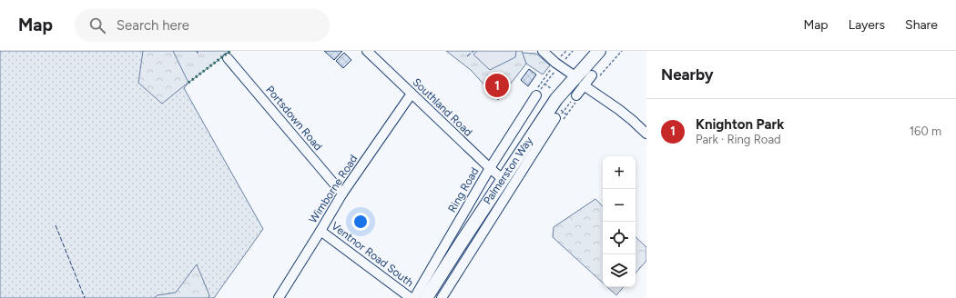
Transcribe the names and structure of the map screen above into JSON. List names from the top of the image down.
{
  "streets": {
    "highway": ["Palmerston Way"],
    "street": [
      "Southland Road",
      "Portsdown Road",
      "Wimborne Road",
      "Ring Road",
      "Ventnor Road South"
    ]
  },
  "crossings": [
    ["Southland Road", "Palmerston Way"],
    ["Southland Road", "Wimborne Road"],
    ["Southland Road", "Ring Road"],
    ["Portsdown Road", "Wimborne Road"],
    ["Wimborne Road", "Ventnor Road South"]
  ],
  "page": {
    "header": "Map",
    "search": "Search here",
    "nav": ["Map", "Layers", "Share"],
    "heading": "Nearby",
    "pins": "1",
    "list": [
      {
        "mark": "1",
        "name": "Knighton Park",
        "note": "Park · Ring Road",
        "value": "160 m"
      }
    ],
    "map_buttons": ["+", "−"]
  }
}
